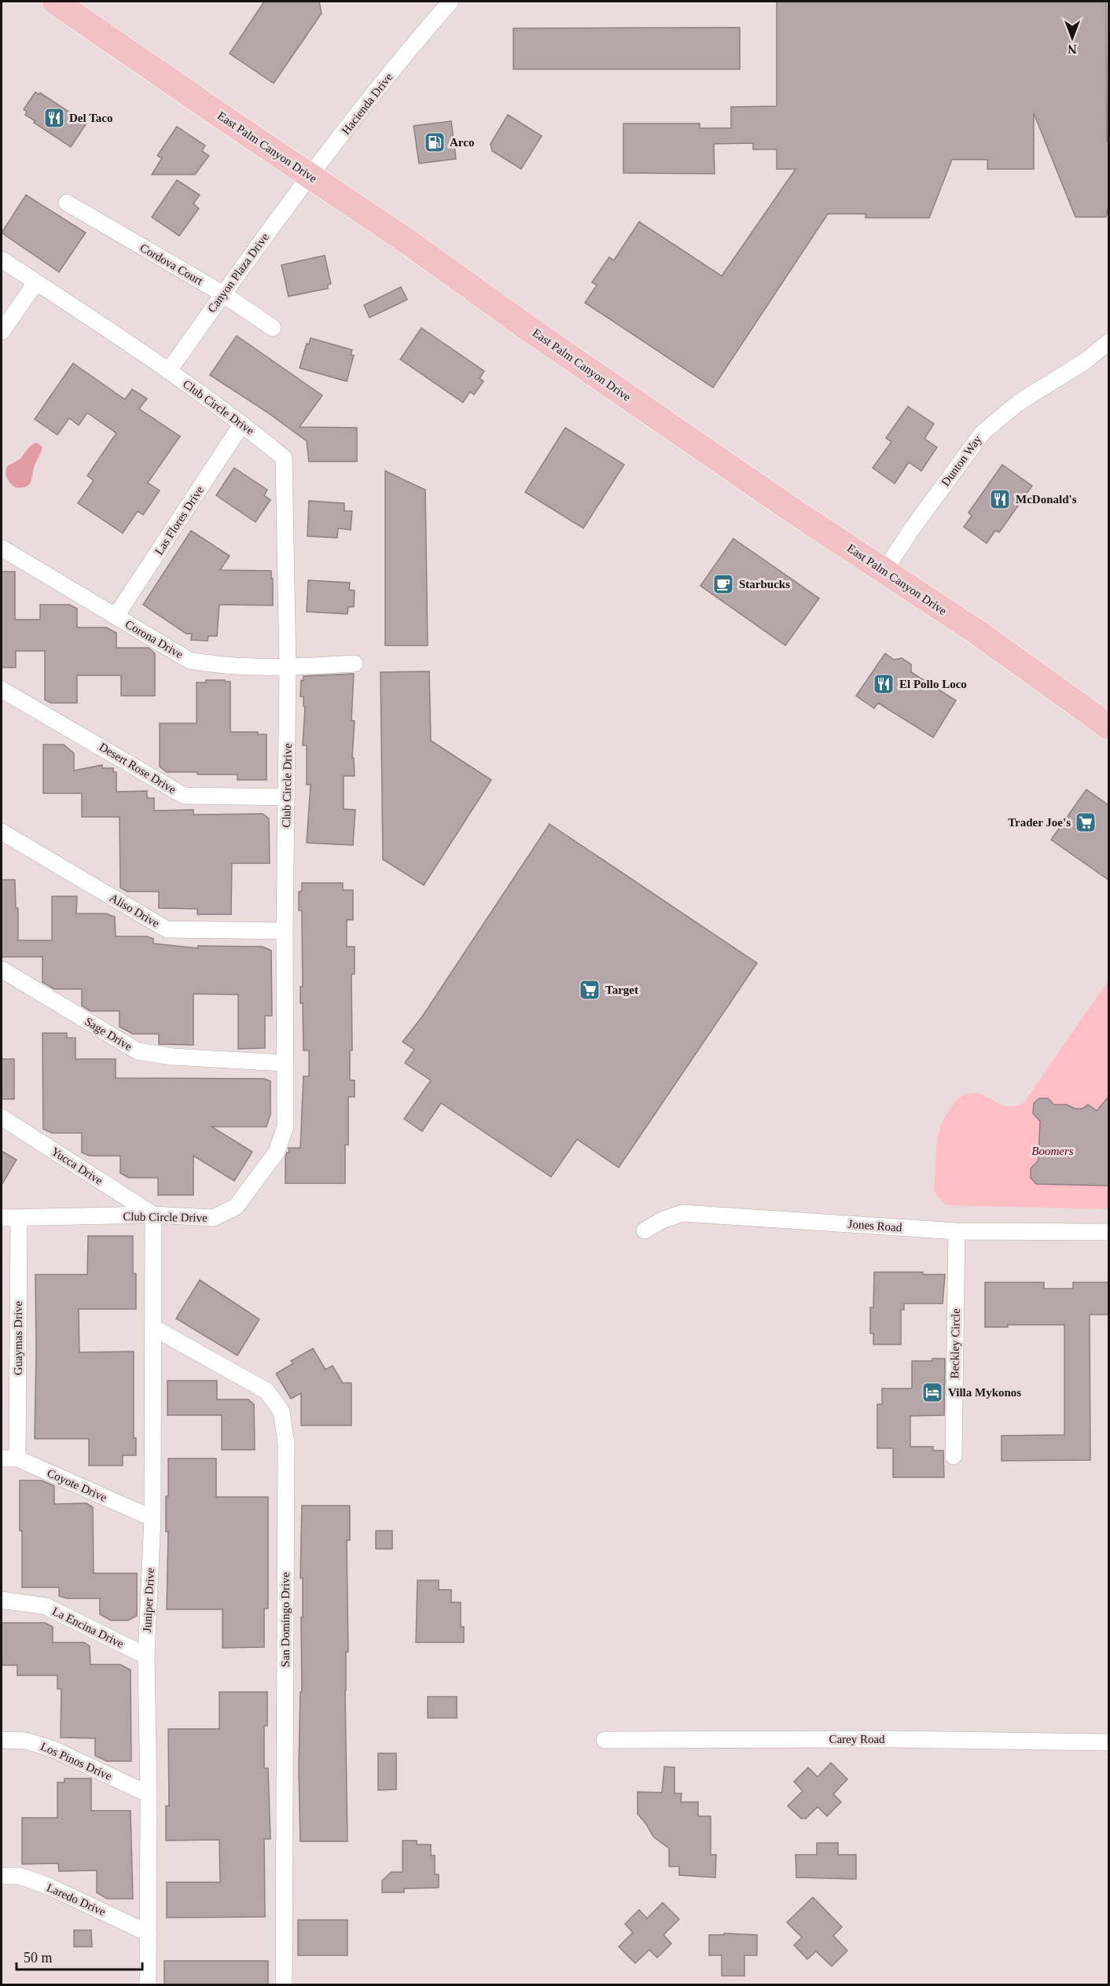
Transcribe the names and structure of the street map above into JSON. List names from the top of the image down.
{
  "streets": {
    "main road": ["East Palm Canyon Drive"],
    "street": [
      "Hacienda Drive",
      "Cordova Court",
      "Canyon Plaza Drive",
      "Club Circle Drive",
      "Dunton Way",
      "Las Flores Drive",
      "Corona Drive",
      "Desert Rose Drive",
      "Aliso Drive",
      "Sage Drive",
      "Yucca Drive",
      "Jones Road",
      "Guaymas Drive",
      "Beckley Circle",
      "Coyote Drive",
      "Juniper Drive",
      "San Domingo Drive",
      "La Encina Drive",
      "Carey Road",
      "Los Pinos Drive",
      "Laredo Drive"
    ]
  },
  "crossings": [
    ["Hacienda Drive", "East Palm Canyon Drive"],
    ["Hacienda Drive", "Canyon Plaza Drive"],
    ["East Palm Canyon Drive", "Canyon Plaza Drive"],
    ["East Palm Canyon Drive", "Dunton Way"],
    ["Cordova Court", "Canyon Plaza Drive"],
    ["Canyon Plaza Drive", "Club Circle Drive"],
    ["Club Circle Drive", "Las Flores Drive"],
    ["Club Circle Drive", "Corona Drive"],
    ["Club Circle Drive", "Desert Rose Drive"],
    ["Club Circle Drive", "Aliso Drive"],
    ["Club Circle Drive", "Sage Drive"],
    ["Club Circle Drive", "Yucca Drive"],
    ["Club Circle Drive", "Guaymas Drive"],
    ["Club Circle Drive", "Juniper Drive"],
    ["Las Flores Drive", "Corona Drive"],
    ["Yucca Drive", "Juniper Drive"],
    ["Jones Road", "Beckley Circle"],
    ["Guaymas Drive", "Coyote Drive"],
    ["Coyote Drive", "Juniper Drive"],
    ["Juniper Drive", "San Domingo Drive"],
    ["Juniper Drive", "La Encina Drive"],
    ["Juniper Drive", "Los Pinos Drive"],
    ["Juniper Drive", "Laredo Drive"]
  ],
  "parks": ["Boomers"],
  "places": {
    "restaurant": ["Del Taco", "McDonald's", "El Pollo Loco"],
    "fuel station": ["Arco"],
    "cafe": ["Starbucks"],
    "supermarket": ["Trader Joe's", "Target"],
    "hotel": ["Villa Mykonos"]
  },
  "scale_bar": "50 m",
  "north": "bottom"
}
